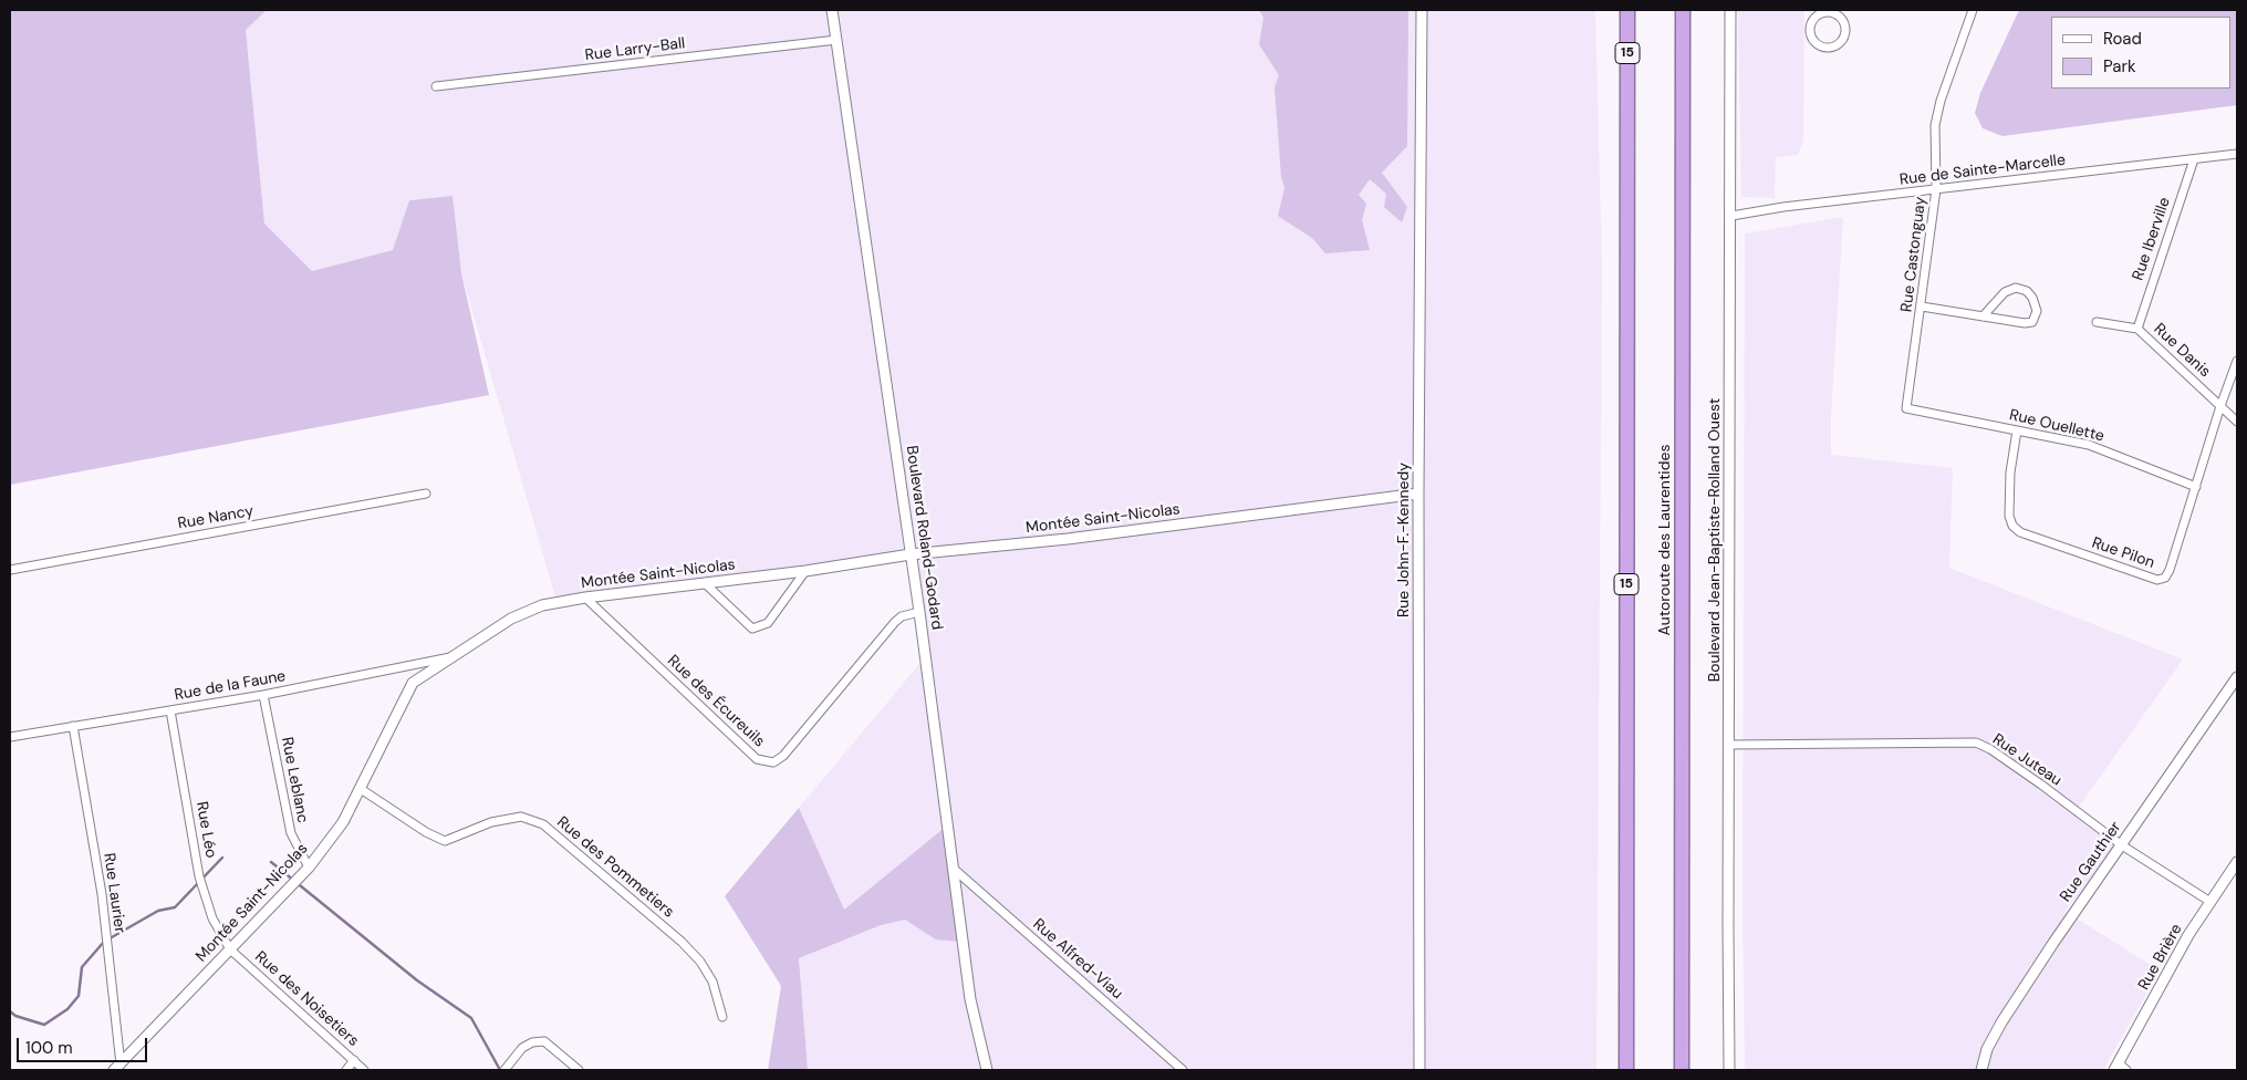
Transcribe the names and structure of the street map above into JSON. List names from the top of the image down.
{
  "streets": {
    "highway": ["15", "Autoroute des Laurentides"],
    "street": [
      "Rue Larry-Ball",
      "Rue de Sainte-Marcelle",
      "Rue Iberville",
      "Rue Castonguay",
      "Rue Danis",
      "Rue Ouellette",
      "Rue Nancy",
      "Montée Saint-Nicolas",
      "Boulevard Roland-Godard",
      "Rue John-F.-Kennedy",
      "Boulevard Jean-Baptiste-Rolland Ouest",
      "Rue Pilon",
      "Rue de la Faune",
      "Rue des Écureuils",
      "Rue Juteau",
      "Rue Leblanc",
      "Rue Léo",
      "Rue Gauthier",
      "Rue des Pommetiers",
      "Rue Laurier",
      "Rue Brière",
      "Rue Alfred-Viau",
      "Rue des Noisetiers"
    ]
  },
  "crossings": [
    ["Rue Larry-Ball", "Boulevard Roland-Godard"],
    ["Rue de Sainte-Marcelle", "Rue Iberville"],
    ["Rue de Sainte-Marcelle", "Rue Castonguay"],
    ["Rue de Sainte-Marcelle", "Boulevard Jean-Baptiste-Rolland Ouest"],
    ["Rue Iberville", "Rue Danis"],
    ["Rue Castonguay", "Rue Ouellette"],
    ["Rue Danis", "Rue Pilon"],
    ["Rue Ouellette", "Rue Pilon"],
    ["Montée Saint-Nicolas", "Boulevard Roland-Godard"],
    ["Montée Saint-Nicolas", "Rue John-F.-Kennedy"],
    ["Montée Saint-Nicolas", "Rue de la Faune"],
    ["Montée Saint-Nicolas", "Rue des Écureuils"],
    ["Montée Saint-Nicolas", "Rue Leblanc"],
    ["Montée Saint-Nicolas", "Rue Léo"],
    ["Montée Saint-Nicolas", "Rue des Pommetiers"],
    ["Montée Saint-Nicolas", "Rue Laurier"],
    ["Montée Saint-Nicolas", "Rue des Noisetiers"],
    ["Boulevard Roland-Godard", "Rue des Écureuils"],
    ["Boulevard Roland-Godard", "Rue Alfred-Viau"],
    ["Boulevard Jean-Baptiste-Rolland Ouest", "Rue Juteau"],
    ["Rue de la Faune", "Rue Leblanc"],
    ["Rue de la Faune", "Rue Léo"],
    ["Rue de la Faune", "Rue Laurier"],
    ["Rue Juteau", "Rue Gauthier"],
    ["Rue Juteau", "Rue Brière"],
    ["Rue Léo", "Rue des Noisetiers"]
  ],
  "legend": ["Road", "Park"],
  "scale_bar": "100 m"
}
